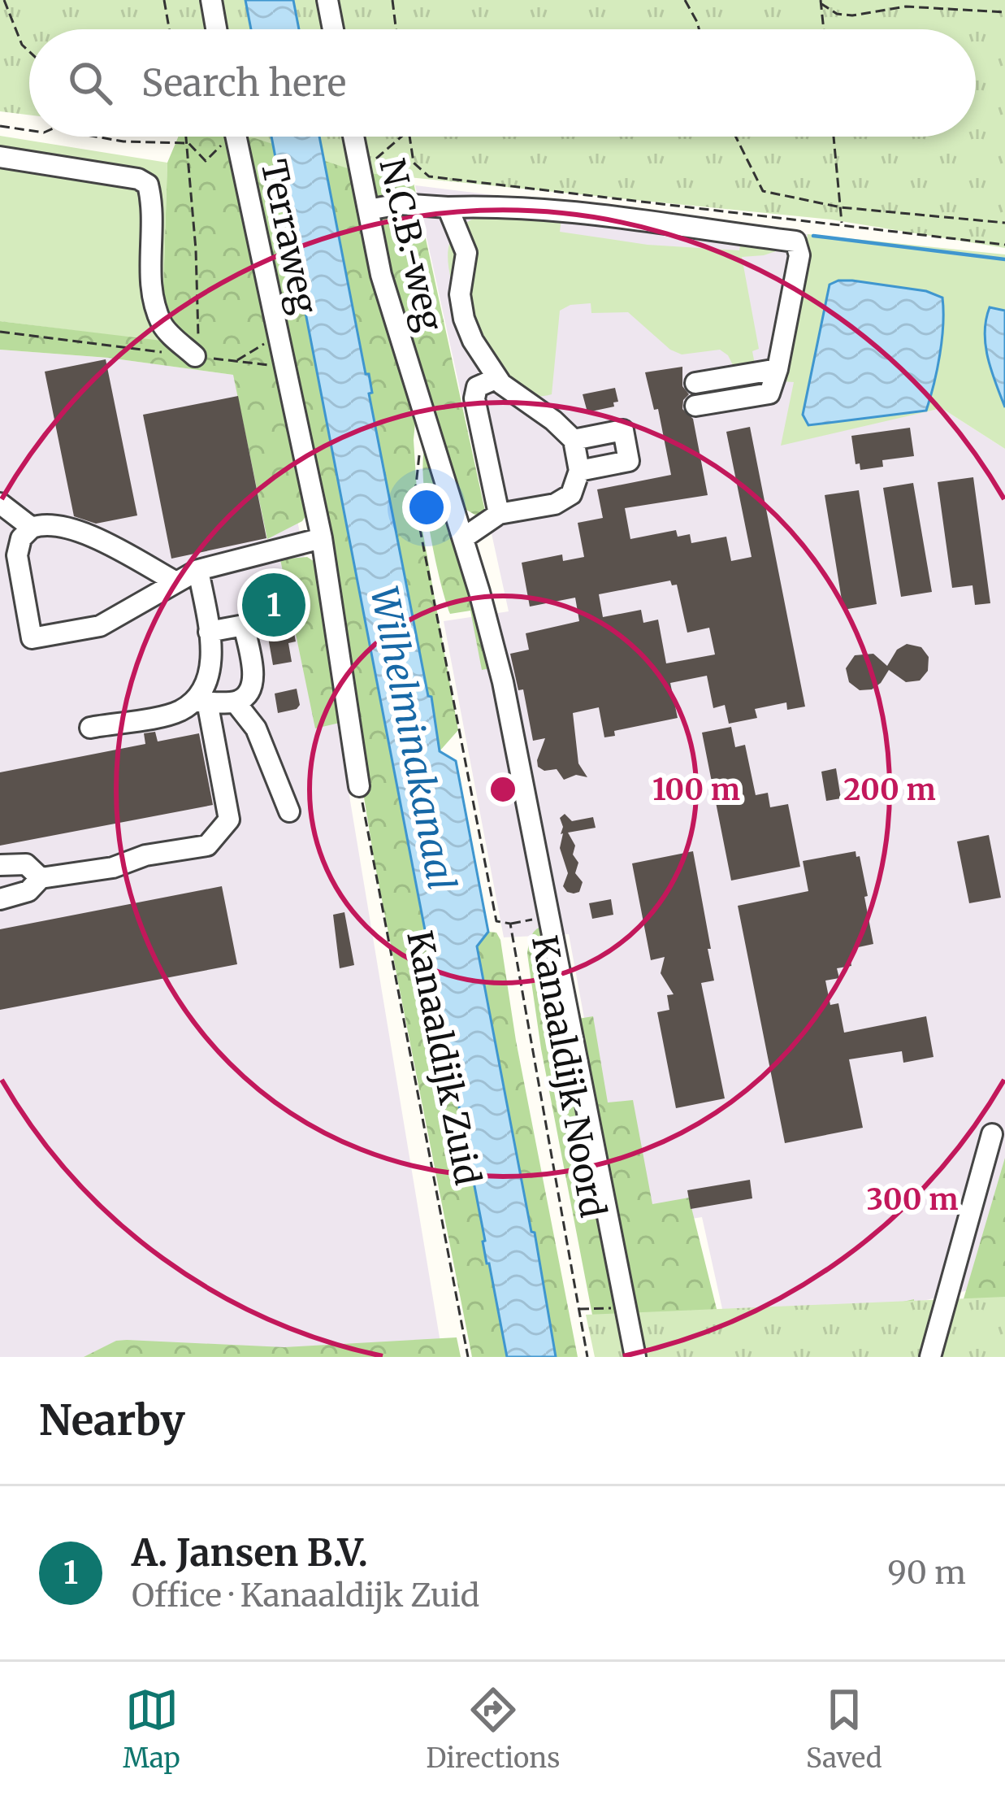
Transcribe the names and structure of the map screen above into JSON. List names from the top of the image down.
{
  "streets": {
    "street": ["Terraweg", "N.C.B.-weg", "Kanaaldijk Noord"],
    "path": ["Kanaaldijk Zuid"]
  },
  "crossings": [
    ["N.C.B.-weg", "Kanaaldijk Noord"]
  ],
  "water": ["Wilhelminakanaal"],
  "page": {
    "search": "Search here",
    "pins": "1",
    "heading": "Nearby",
    "list": [
      {
        "mark": "1",
        "name": "A. Jansen B.V.",
        "note": "Office · Kanaaldijk Zuid",
        "value": "90 m"
      }
    ],
    "nav": ["Map", "Directions", "Saved"]
  },
  "rings": ["100 m", "200 m", "300 m"]
}
